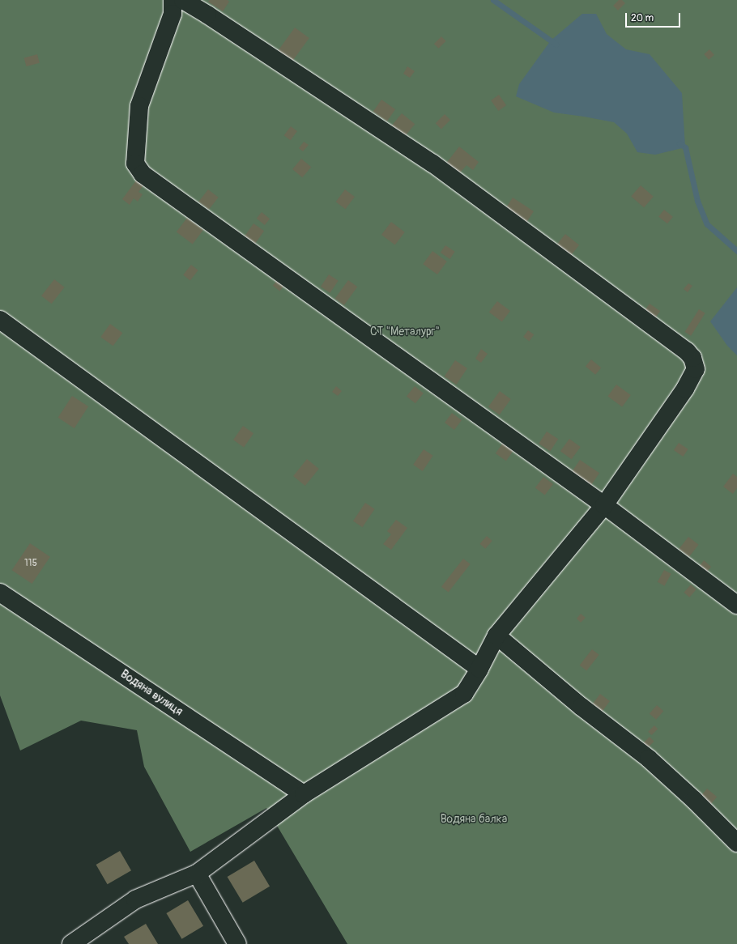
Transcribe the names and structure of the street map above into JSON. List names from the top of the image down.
{
  "streets": {
    "street": ["Водяна вулиця"]
  },
  "parks": ["СТ \"Металург\"", "Водяна балка"],
  "house_numbers": ["115"],
  "scale_bar": "20 m"
}
